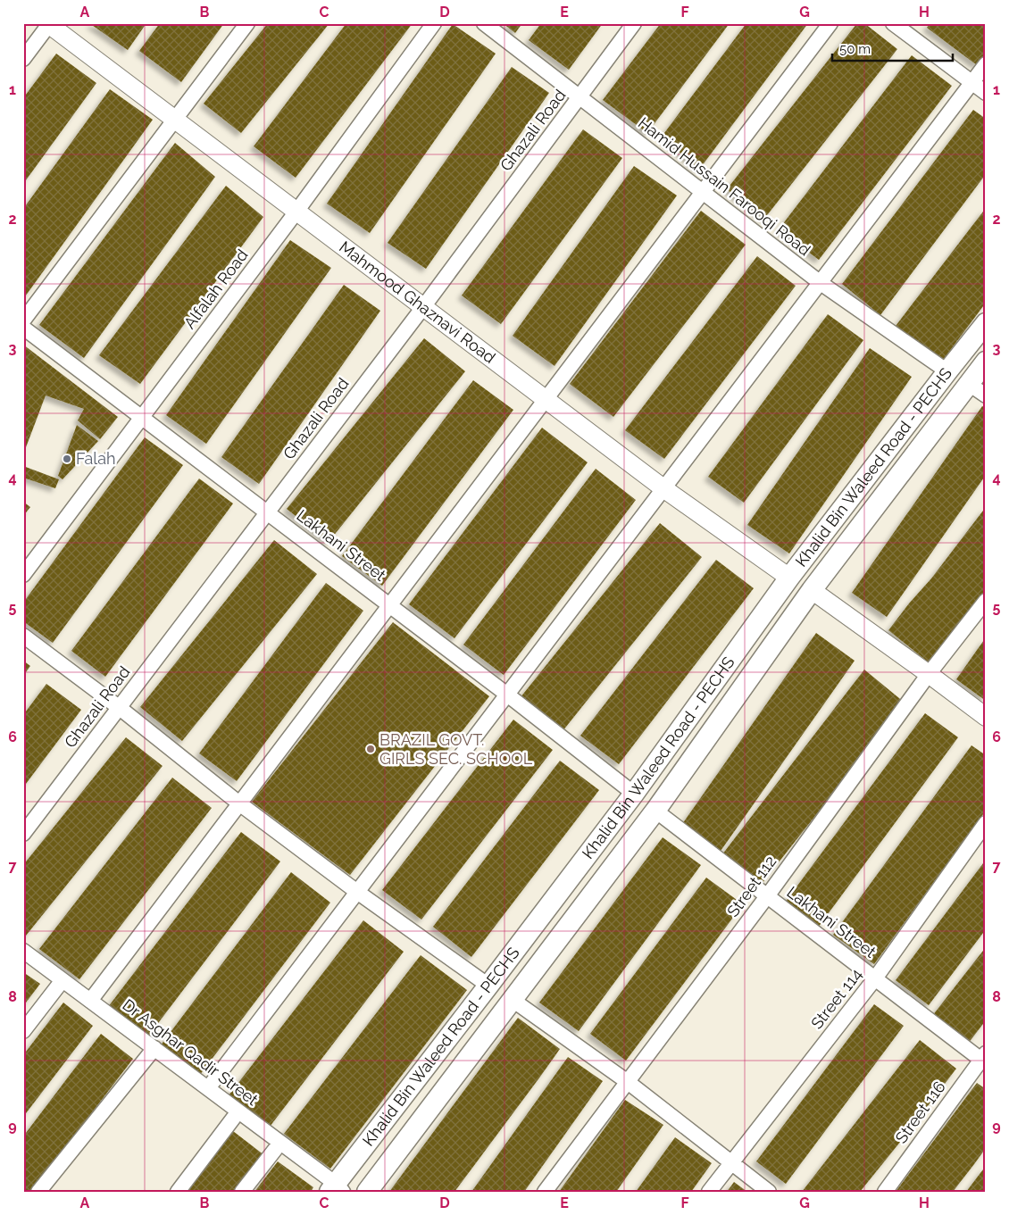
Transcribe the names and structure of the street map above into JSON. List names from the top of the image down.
{
  "streets": {
    "main road": ["Khalid Bin Waleed Road - PECHS"],
    "street": [
      "Ghazali Road",
      "Hamid Hussain Farooqi Road",
      "Alfalah Road",
      "Mahmood Ghaznavi Road",
      "Lakhani Street",
      "Street 112",
      "Street 114",
      "Dr Asghar Qadir Street",
      "Street 116"
    ]
  },
  "crossings": [
    ["Ghazali Road", "Hamid Hussain Farooqi Road"],
    ["Ghazali Road", "Mahmood Ghaznavi Road"],
    ["Ghazali Road", "Lakhani Street"],
    ["Hamid Hussain Farooqi Road", "Khalid Bin Waleed Road - PECHS"],
    ["Alfalah Road", "Mahmood Ghaznavi Road"],
    ["Alfalah Road", "Lakhani Street"],
    ["Mahmood Ghaznavi Road", "Khalid Bin Waleed Road - PECHS"],
    ["Khalid Bin Waleed Road - PECHS", "Lakhani Street"],
    ["Khalid Bin Waleed Road - PECHS", "Dr Asghar Qadir Street"],
    ["Lakhani Street", "Street 112"],
    ["Lakhani Street", "Street 114"],
    ["Lakhani Street", "Street 116"]
  ],
  "places": ["Falah", "BRAZIL GOVT. GIRLS SEC. SCHOOL"],
  "scale_bar": "50 m",
  "grid": {
    "columns": [
      "A",
      "B",
      "C",
      "D",
      "E",
      "F",
      "G",
      "H"
    ],
    "rows": [
      "1",
      "2",
      "3",
      "4",
      "5",
      "6",
      "7",
      "8",
      "9"
    ]
  }
}
